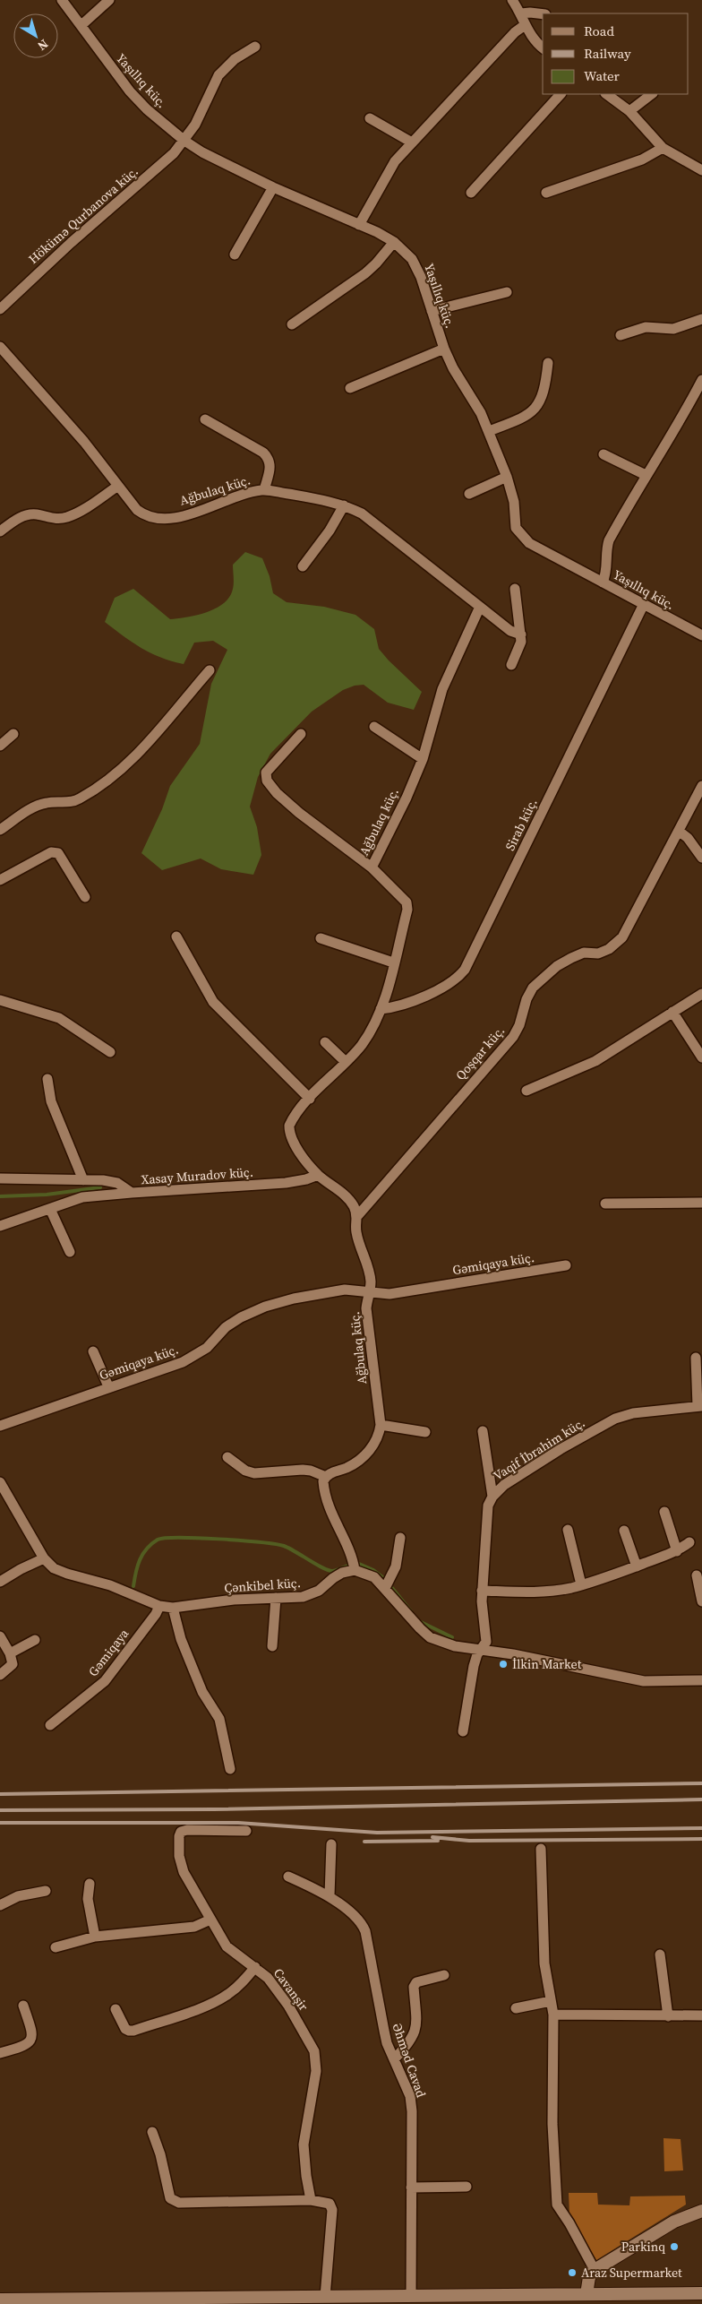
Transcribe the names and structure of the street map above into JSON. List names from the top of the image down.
{
  "streets": {
    "street": [
      "Yaşıllıq küç.",
      "Hökümə Qurbanova küç.",
      "Ağbulaq küç.",
      "Sirab küç.",
      "Qoşqar küç.",
      "Xasay Muradov küç.",
      "Gəmiqaya küç.",
      "Vaqif İbrahim küç.",
      "Çənkibel küç.",
      "Gəmiqaya",
      "Cavanşir",
      "Əhməd Cavad"
    ]
  },
  "crossings": [
    ["Yaşıllıq küç.", "Hökümə Qurbanova küç."],
    ["Yaşıllıq küç.", "Sirab küç."],
    ["Ağbulaq küç.", "Sirab küç."],
    ["Ağbulaq küç.", "Qoşqar küç."],
    ["Ağbulaq küç.", "Xasay Muradov küç."],
    ["Ağbulaq küç.", "Gəmiqaya küç."],
    ["Çənkibel küç.", "Gəmiqaya"]
  ],
  "places": ["İlkin Market", "Parkinq", "Araz Supermarket"],
  "legend": ["Road", "Railway", "Water"],
  "north": "bottom right"
}
